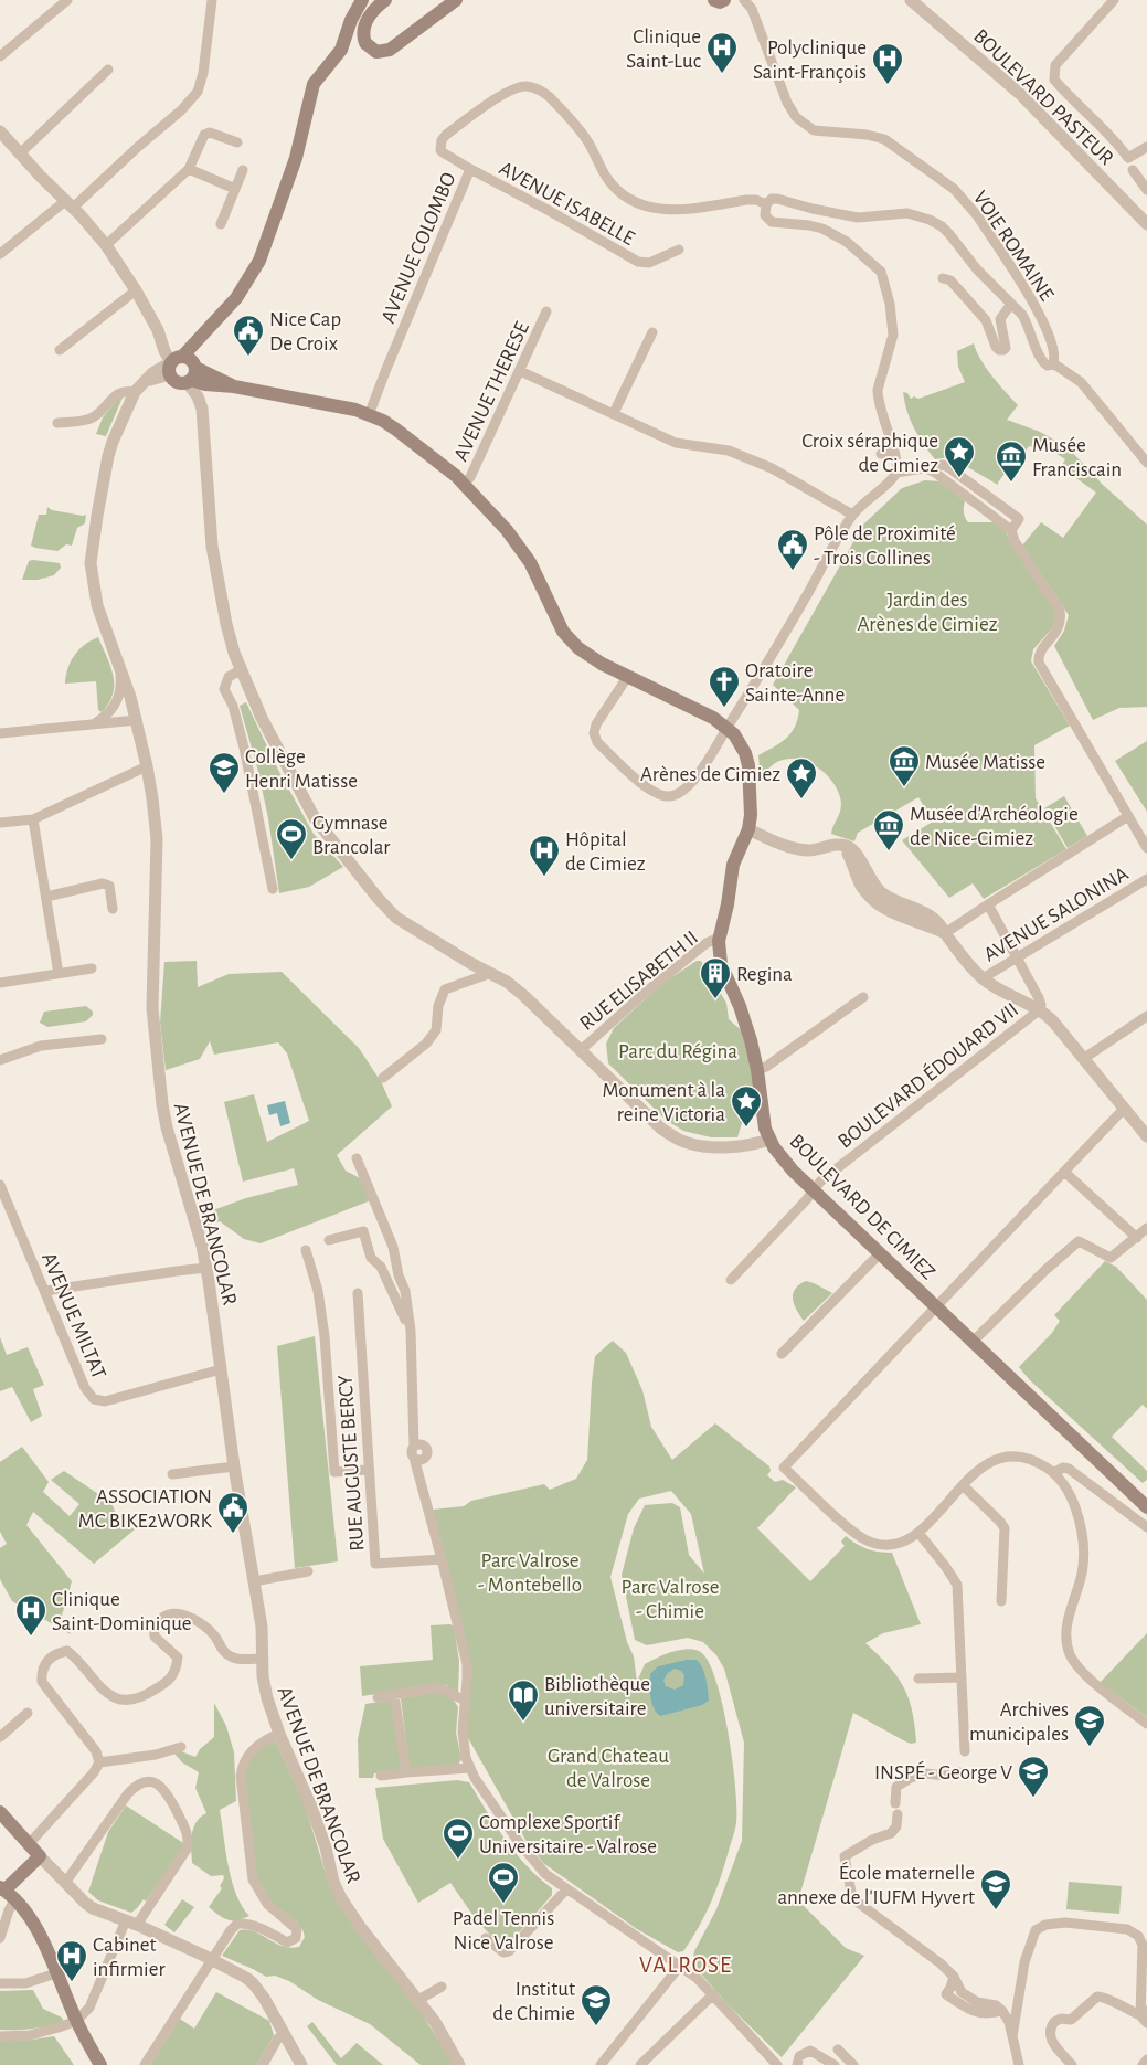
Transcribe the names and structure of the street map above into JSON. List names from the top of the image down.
{
  "streets": {
    "main road": ["BOULEVARD DE CIMIEZ"],
    "street": [
      "BOULEVARD PASTEUR",
      "AVENUE ISABELLE",
      "VOIE ROMAINE",
      "AVENUE COLOMBO",
      "AVENUE THERESE",
      "AVENUE SALONINA",
      "RUE ELISABETH II",
      "BOULEVARD ÉDOUARD VII",
      "AVENUE DE BRANCOLAR",
      "AVENUE MILTAT",
      "RUE AUGUSTE BERCY"
    ]
  },
  "crossings": [
    ["AVENUE ISABELLE", "AVENUE COLOMBO"],
    ["RUE ELISABETH II", "BOULEVARD DE CIMIEZ"],
    ["BOULEVARD ÉDOUARD VII", "BOULEVARD DE CIMIEZ"],
    ["AVENUE DE BRANCOLAR", "AVENUE MILTAT"]
  ],
  "districts": ["VALROSE"],
  "parks": [
    "Jardin des Arènes de Cimiez",
    "Parc du Régina",
    "Parc Valrose - Montebello",
    "Parc Valrose - Chimie",
    "Grand Chateau de Valrose"
  ],
  "places": {
    "hospital": [
      "Clinique Saint-Luc",
      "Polyclinique Saint-François",
      "Hôpital de Cimiez",
      "Clinique Saint-Dominique",
      "Cabinet infirmier"
    ],
    "public building": ["Nice Cap De Croix", "Pôle de Proximité - Trois Collines", "ASSOCIATION MC BIKE2WORK"],
    "place": ["Croix séraphique de Cimiez", "Arènes de Cimiez", "Monument à la reine Victoria"],
    "museum": ["Musée Franciscain", "Musée Matisse", "Musée d'Archéologie de Nice-Cimiez"],
    "church": ["Oratoire Sainte-Anne"],
    "school or university": [
      "Collège Henri Matisse",
      "Archives municipales",
      "INSPÉ - George V",
      "École maternelle annexe de l'IUFM Hyvert",
      "Institut de Chimie"
    ],
    "sports": ["Gymnase Brancolar", "Complexe Sportif Universitaire - Valrose", "Padel Tennis Nice Valrose"],
    "building": ["Regina"],
    "library": ["Bibliothèque universitaire"]
  }
}
